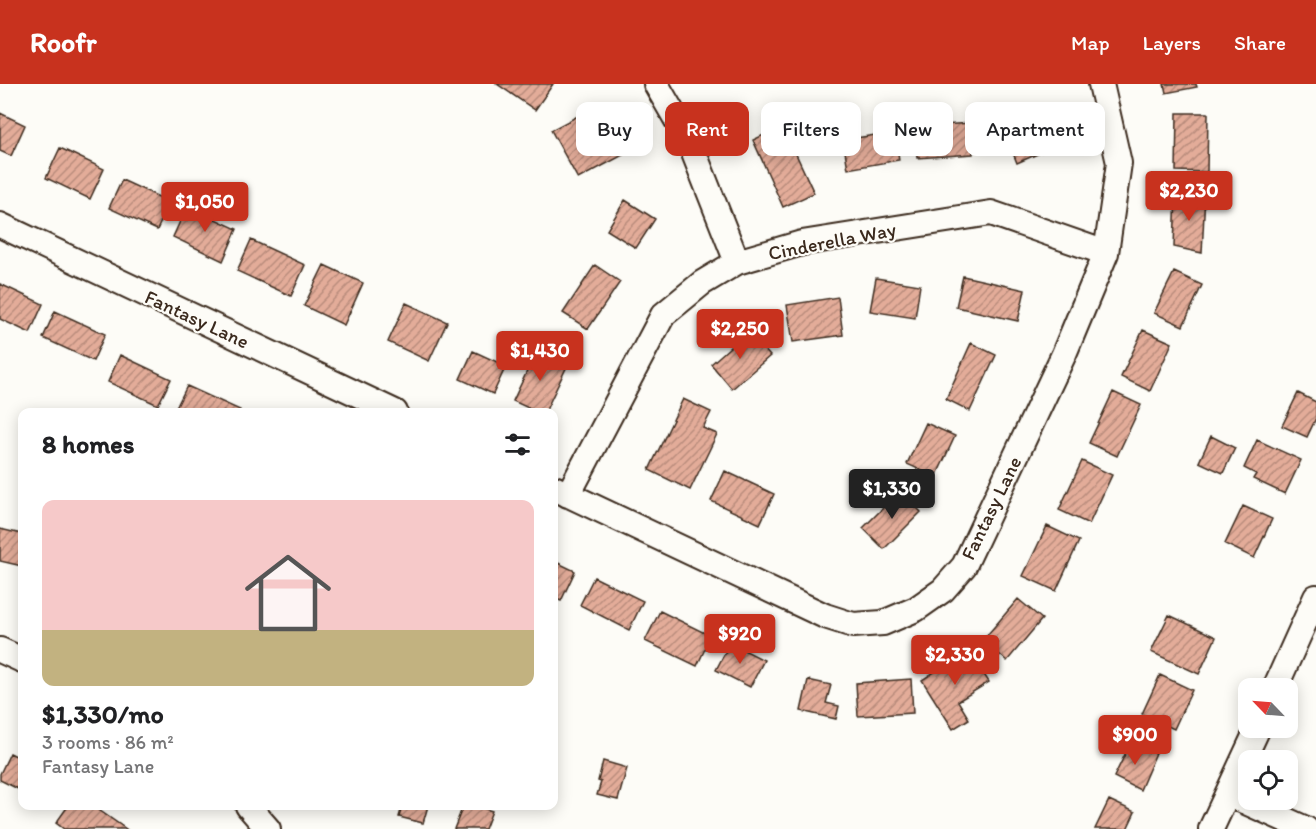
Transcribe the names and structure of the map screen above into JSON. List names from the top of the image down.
{
  "streets": {
    "street": ["Cinderella Way", "Fantasy Lane"]
  },
  "crossings": [
    ["Cinderella Way", "Fantasy Lane"]
  ],
  "north": "top left",
  "page": {
    "header": "Roofr",
    "nav": ["Map", "Layers", "Share"],
    "chip": [
      "Buy",
      "Rent",
      "Filters",
      "New",
      "Apartment"
    ],
    "price": [
      "$2,230",
      "$1,050",
      "$2,250",
      "$1,430",
      "$1,330",
      "$920",
      "$2,330",
      "$900"
    ],
    "heading": "8 homes",
    "list": [
      {
        "name": "$1,330/mo",
        "note": "3 rooms · 86 m² · Fantasy Lane"
      }
    ]
  }
}
